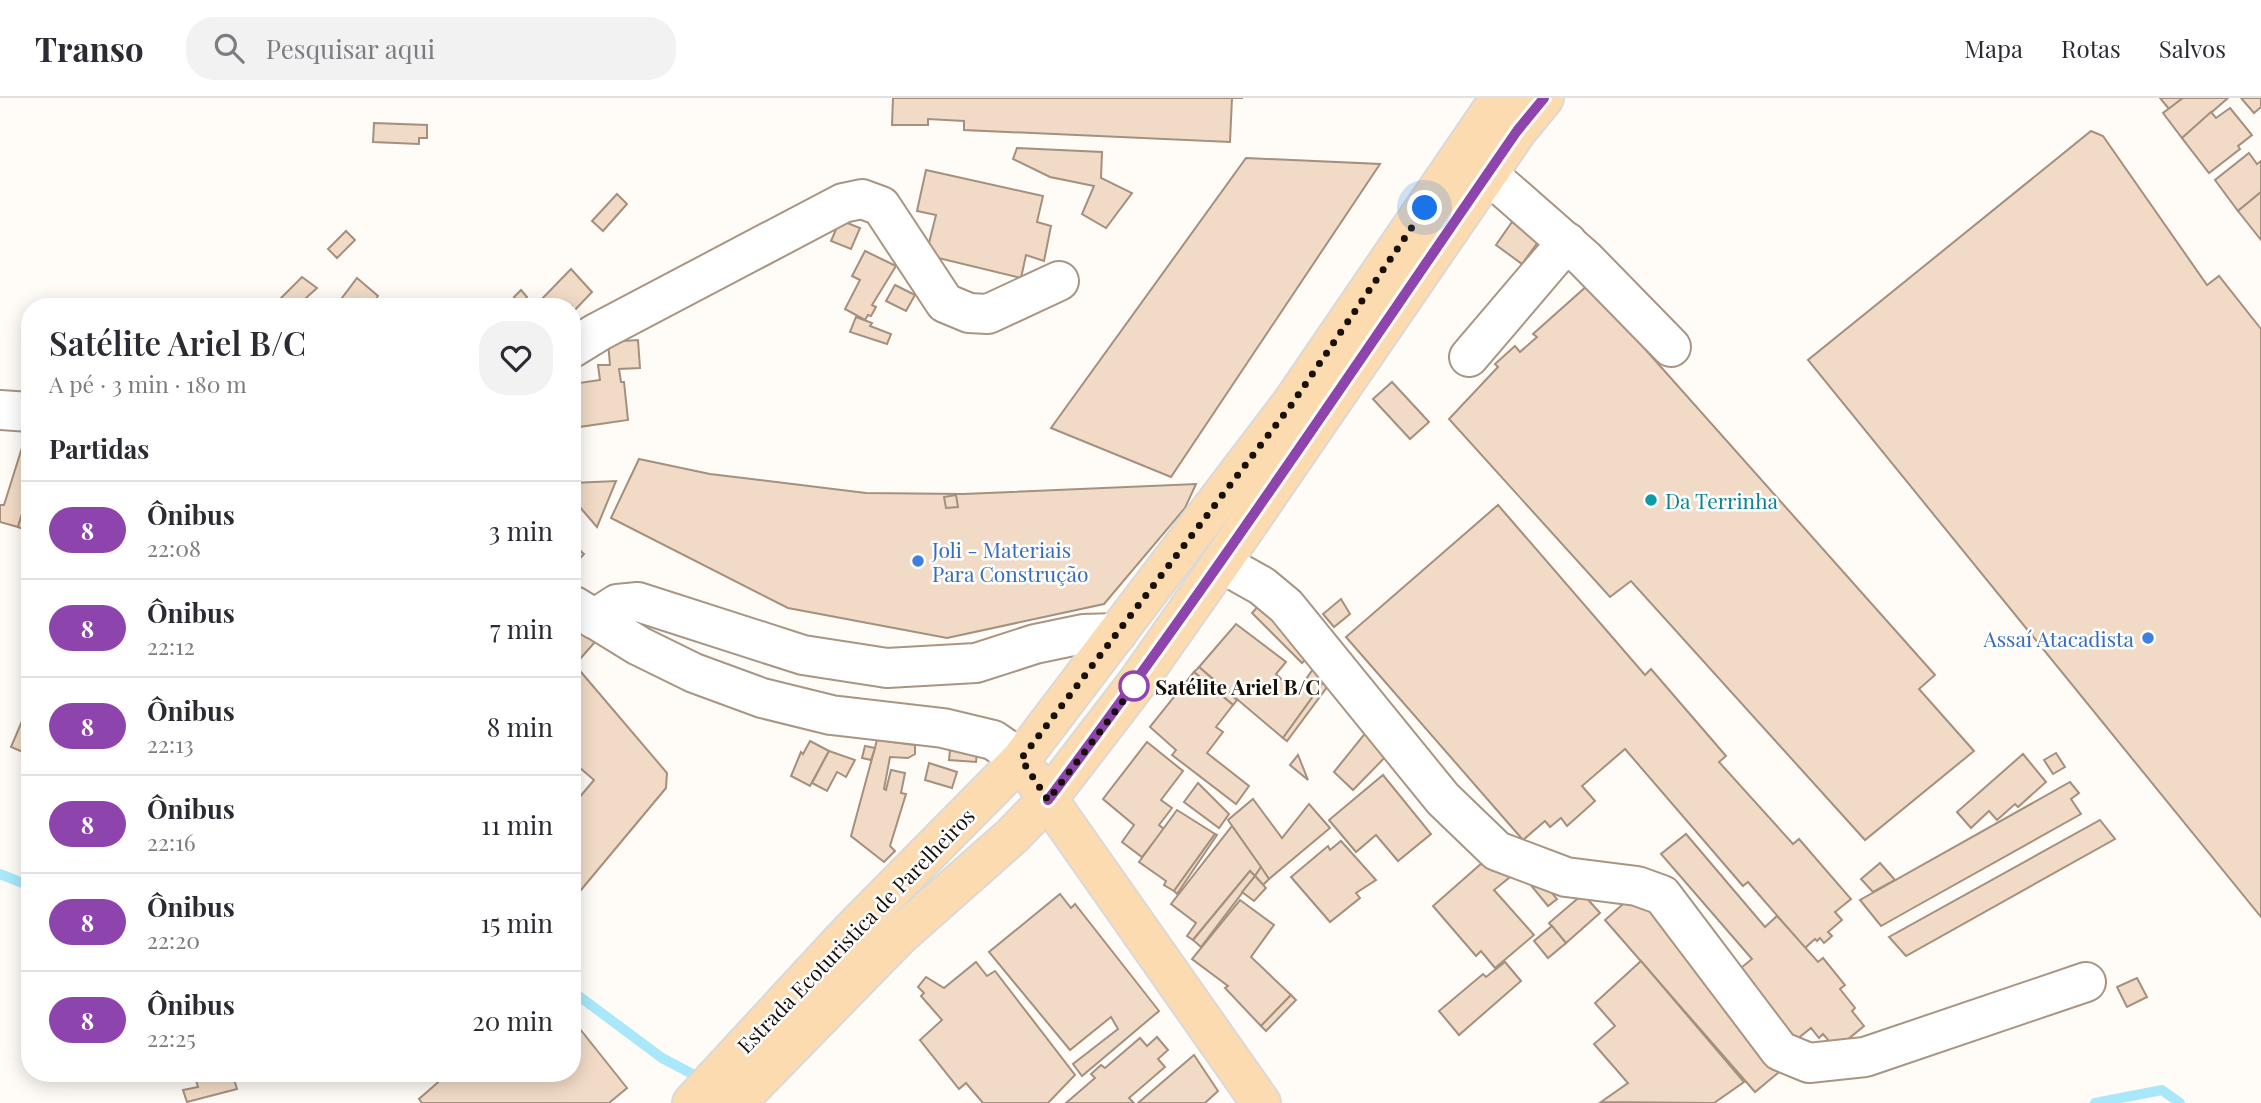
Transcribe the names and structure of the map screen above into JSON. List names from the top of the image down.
{
  "streets": {
    "main road": ["Estrada Ecoturistica de Parelheiros"]
  },
  "places": [
    "Da Terrinha",
    "Joli - Materiais Para Construção",
    "Assaí Atacadista",
    "Satélite Ariel B/C"
  ],
  "lines": ["bus line 8"],
  "page": {
    "header": "Transo",
    "search": "Pesquisar aqui",
    "nav": ["Mapa", "Rotas", "Salvos"],
    "heading": [
      ["Satélite Ariel B/C", "A pé · 3 min · 180 m"],
      "Partidas"
    ],
    "list": [
      {
        "mark": "8",
        "name": "Ônibus",
        "note": "22:08",
        "value": "3 min"
      },
      {
        "mark": "8",
        "name": "Ônibus",
        "note": "22:12",
        "value": "7 min"
      },
      {
        "mark": "8",
        "name": "Ônibus",
        "note": "22:13",
        "value": "8 min"
      },
      {
        "mark": "8",
        "name": "Ônibus",
        "note": "22:16",
        "value": "11 min"
      },
      {
        "mark": "8",
        "name": "Ônibus",
        "note": "22:20",
        "value": "15 min"
      },
      {
        "mark": "8",
        "name": "Ônibus",
        "note": "22:25",
        "value": "20 min"
      }
    ]
  }
}
